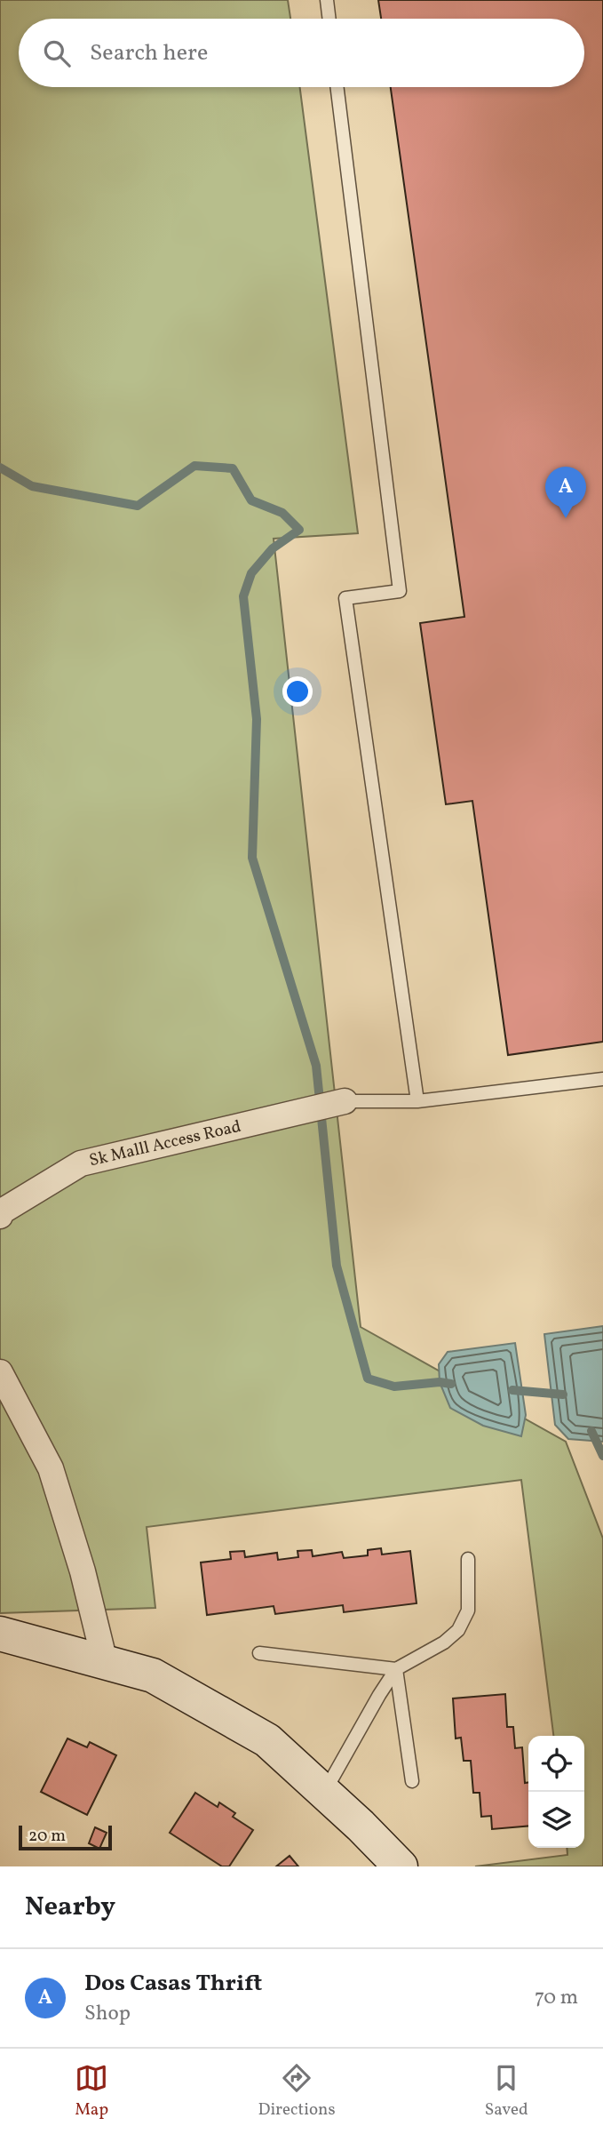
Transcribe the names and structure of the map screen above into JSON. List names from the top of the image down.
{
  "streets": {
    "street": ["Sk Malll Access Road"]
  },
  "scale_bar": "20 m",
  "page": {
    "search": "Search here",
    "pins": "A",
    "scale": "20 m",
    "heading": "Nearby",
    "list": [
      {
        "mark": "A",
        "name": "Dos Casas Thrift",
        "note": "Shop",
        "value": "70 m"
      }
    ],
    "nav": ["Map", "Directions", "Saved"]
  }
}
